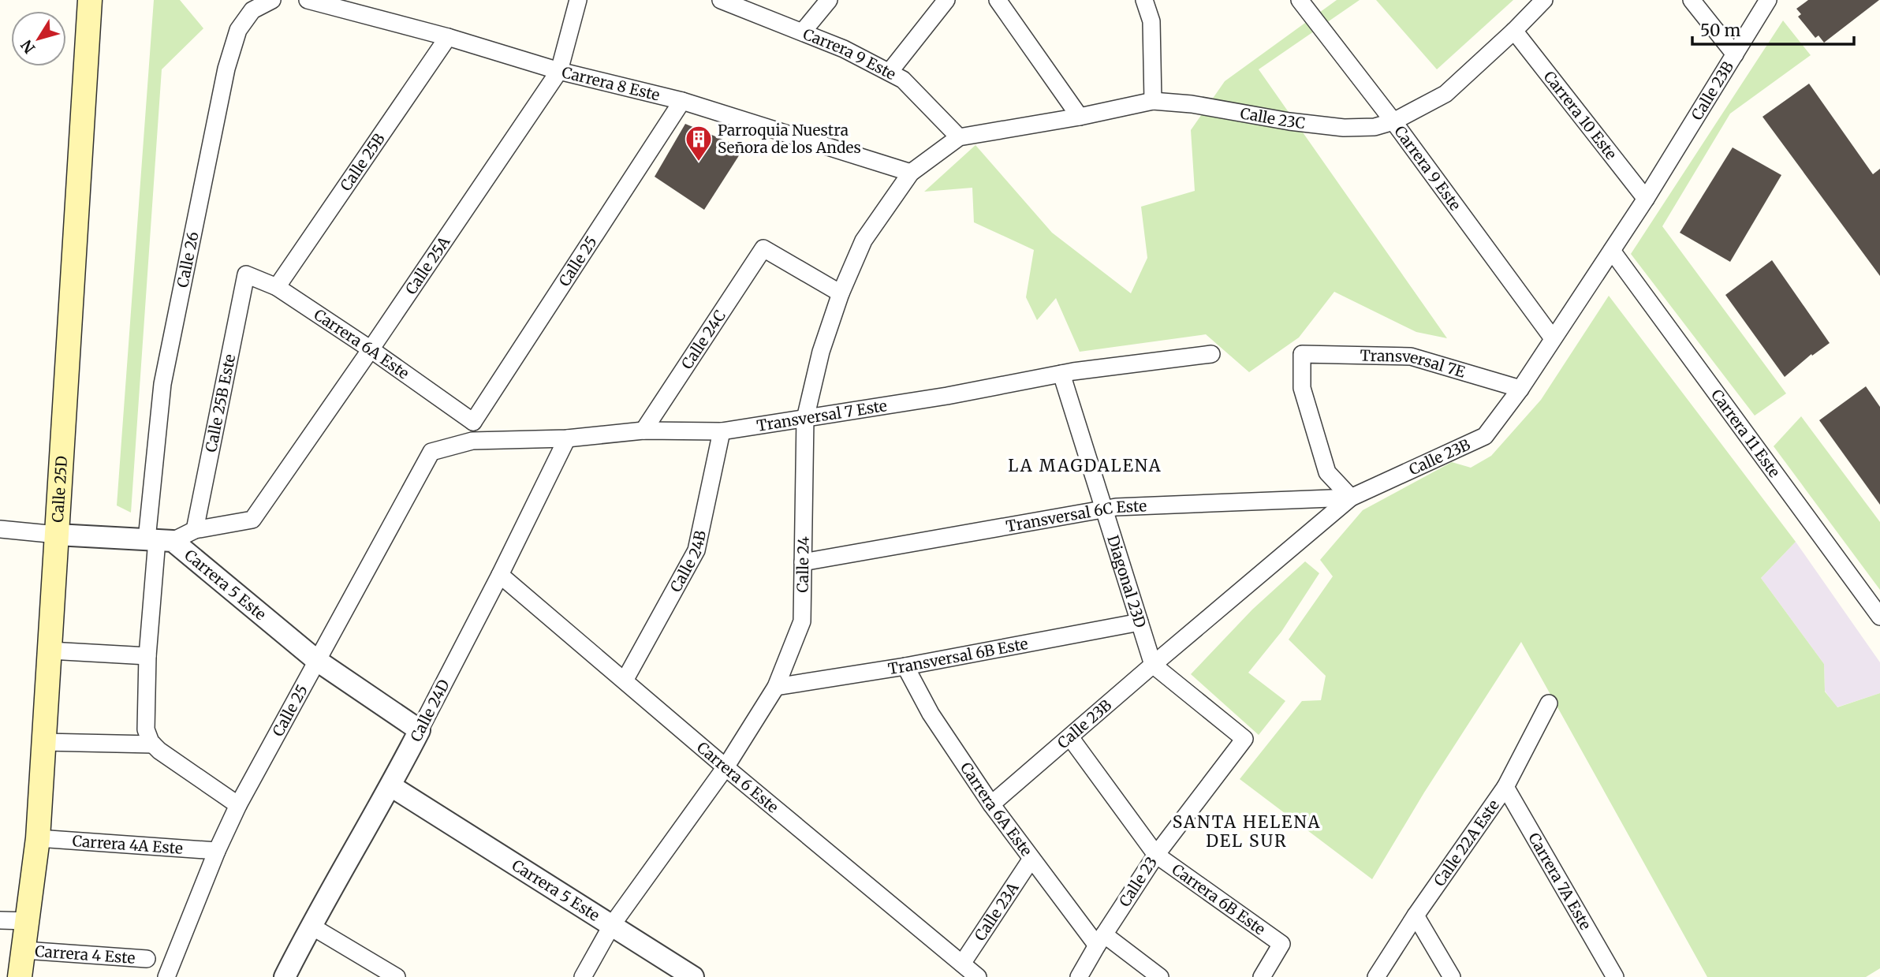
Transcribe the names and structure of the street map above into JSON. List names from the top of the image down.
{
  "streets": {
    "main road": ["Calle 25D"],
    "street": [
      "Carrera 9 Este",
      "Carrera 8 Este",
      "Calle 23B",
      "Carrera 10 Este",
      "Calle 23C",
      "Calle 25B",
      "Calle 26",
      "Calle 25",
      "Calle 25A",
      "Calle 24C",
      "Carrera 6A Este",
      "Transversal 7E",
      "Calle 25B Este",
      "Transversal 7 Este",
      "Carrera 11 Este",
      "Transversal 6C Este",
      "Calle 24B",
      "Calle 24",
      "Diagonal 23D",
      "Carrera 5 Este",
      "Transversal 6B Este",
      "Calle 24D",
      "Carrera 6 Este",
      "Calle 22A Este",
      "Carrera 4A Este",
      "Calle 23",
      "Carrera 7A Este",
      "Carrera 6B Este",
      "Calle 23A",
      "Carrera 4 Este"
    ]
  },
  "crossings": [
    ["Carrera 9 Este", "Calle 23B"],
    ["Carrera 9 Este", "Calle 23C"],
    ["Carrera 9 Este", "Calle 24"],
    ["Carrera 8 Este", "Calle 25B"],
    ["Carrera 8 Este", "Calle 25"],
    ["Carrera 8 Este", "Calle 25A"],
    ["Carrera 8 Este", "Calle 24"],
    ["Calle 23B", "Carrera 10 Este"],
    ["Calle 23B", "Carrera 6A Este"],
    ["Calle 23B", "Transversal 7E"],
    ["Calle 23B", "Carrera 11 Este"],
    ["Calle 23B", "Transversal 6C Este"],
    ["Calle 23B", "Diagonal 23D"],
    ["Calle 23B", "Calle 23"],
    ["Calle 23B", "Carrera 6B Este"],
    ["Carrera 10 Este", "Calle 23C"],
    ["Calle 23C", "Calle 24"],
    ["Calle 25B", "Carrera 6A Este"],
    ["Calle 26", "Carrera 5 Este"],
    ["Calle 25", "Carrera 6A Este"],
    ["Calle 25", "Transversal 7 Este"],
    ["Calle 25", "Carrera 5 Este"],
    ["Calle 25", "Carrera 4A Este"],
    ["Calle 25A", "Carrera 6A Este"],
    ["Calle 25A", "Calle 25B Este"],
    ["Calle 24C", "Transversal 7 Este"],
    ["Calle 24C", "Calle 24"],
    ["Carrera 6A Este", "Calle 25B Este"],
    ["Carrera 6A Este", "Transversal 6B Este"],
    ["Carrera 6A Este", "Calle 23"],
    ["Carrera 6A Este", "Calle 23A"],
    ["Transversal 7E", "Transversal 6C Este"],
    ["Transversal 7 Este", "Calle 24B"],
    ["Transversal 7 Este", "Calle 24"],
    ["Transversal 7 Este", "Diagonal 23D"],
    ["Transversal 7 Este", "Calle 24D"],
    ["Calle 25D", "Carrera 4A Este"],
    ["Calle 25D", "Carrera 4 Este"],
    ["Transversal 6C Este", "Calle 24"],
    ["Transversal 6C Este", "Diagonal 23D"],
    ["Calle 24B", "Carrera 6 Este"],
    ["Calle 24", "Carrera 5 Este"],
    ["Calle 24", "Transversal 6B Este"],
    ["Calle 24", "Carrera 6 Este"],
    ["Diagonal 23D", "Transversal 6B Este"],
    ["Diagonal 23D", "Calle 23"],
    ["Carrera 5 Este", "Calle 24D"],
    ["Calle 24D", "Carrera 6 Este"],
    ["Carrera 6 Este", "Calle 23A"],
    ["Calle 22A Este", "Carrera 7A Este"],
    ["Calle 23", "Carrera 6B Este"]
  ],
  "districts": ["LA MAGDALENA", "SANTA HELENA DEL SUR"],
  "places": {
    "building": ["Parroquia Nuestra Señora de los Andes"]
  },
  "scale_bar": "50 m",
  "north": "bottom left"
}
